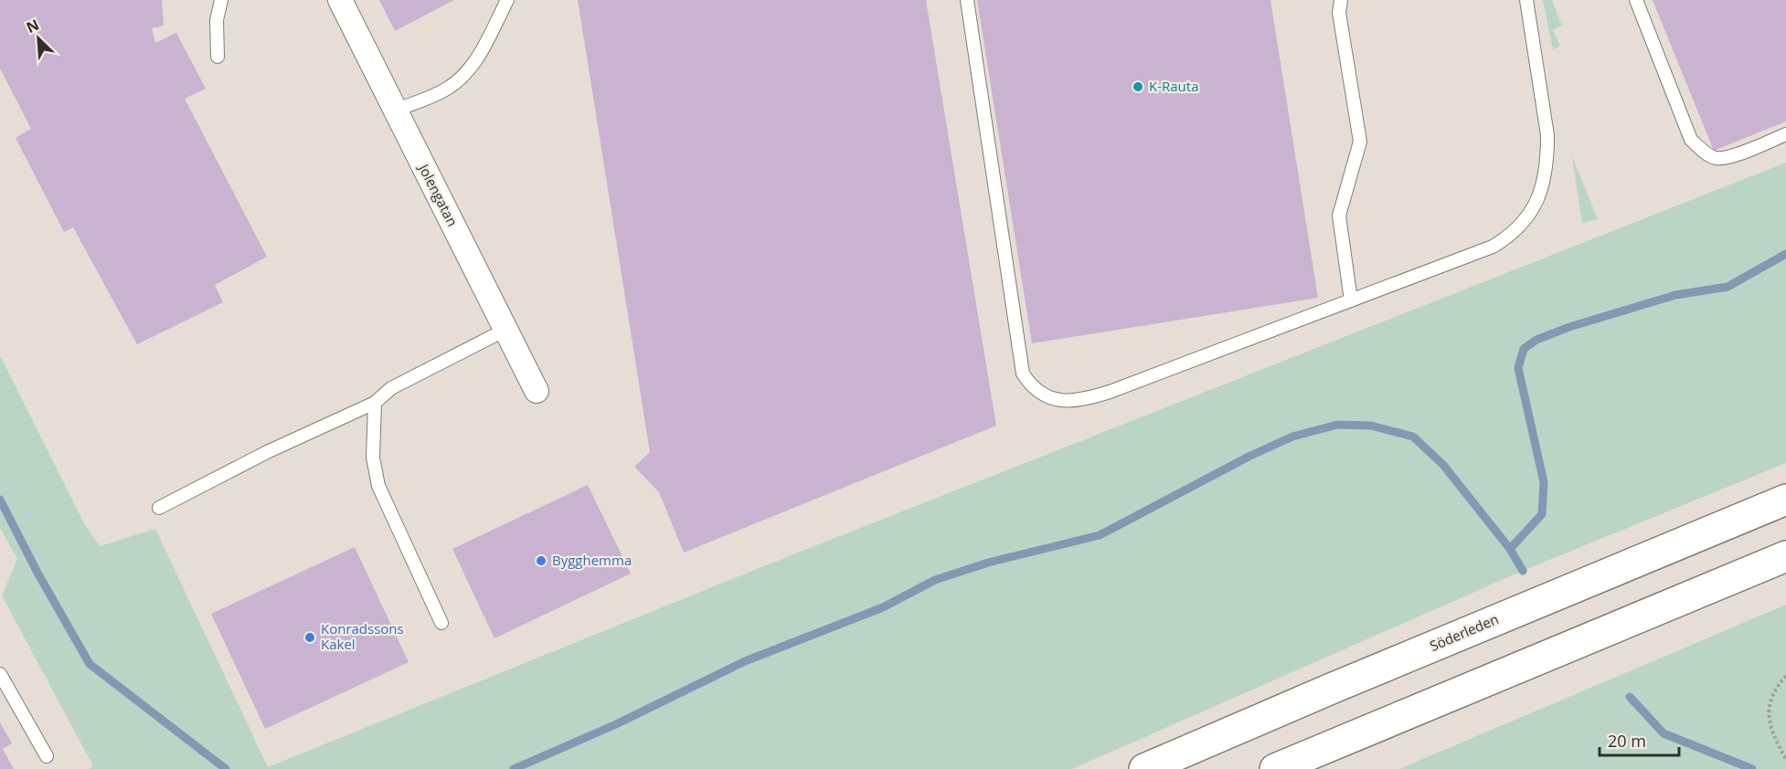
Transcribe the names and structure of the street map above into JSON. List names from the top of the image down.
{
  "streets": {
    "highway": ["Söderleden"],
    "street": ["Jolengatan"]
  },
  "places": ["K-Rauta", "Bygghemma", "Konradssons Kakel"],
  "scale_bar": "20 m",
  "north": "top left"
}
